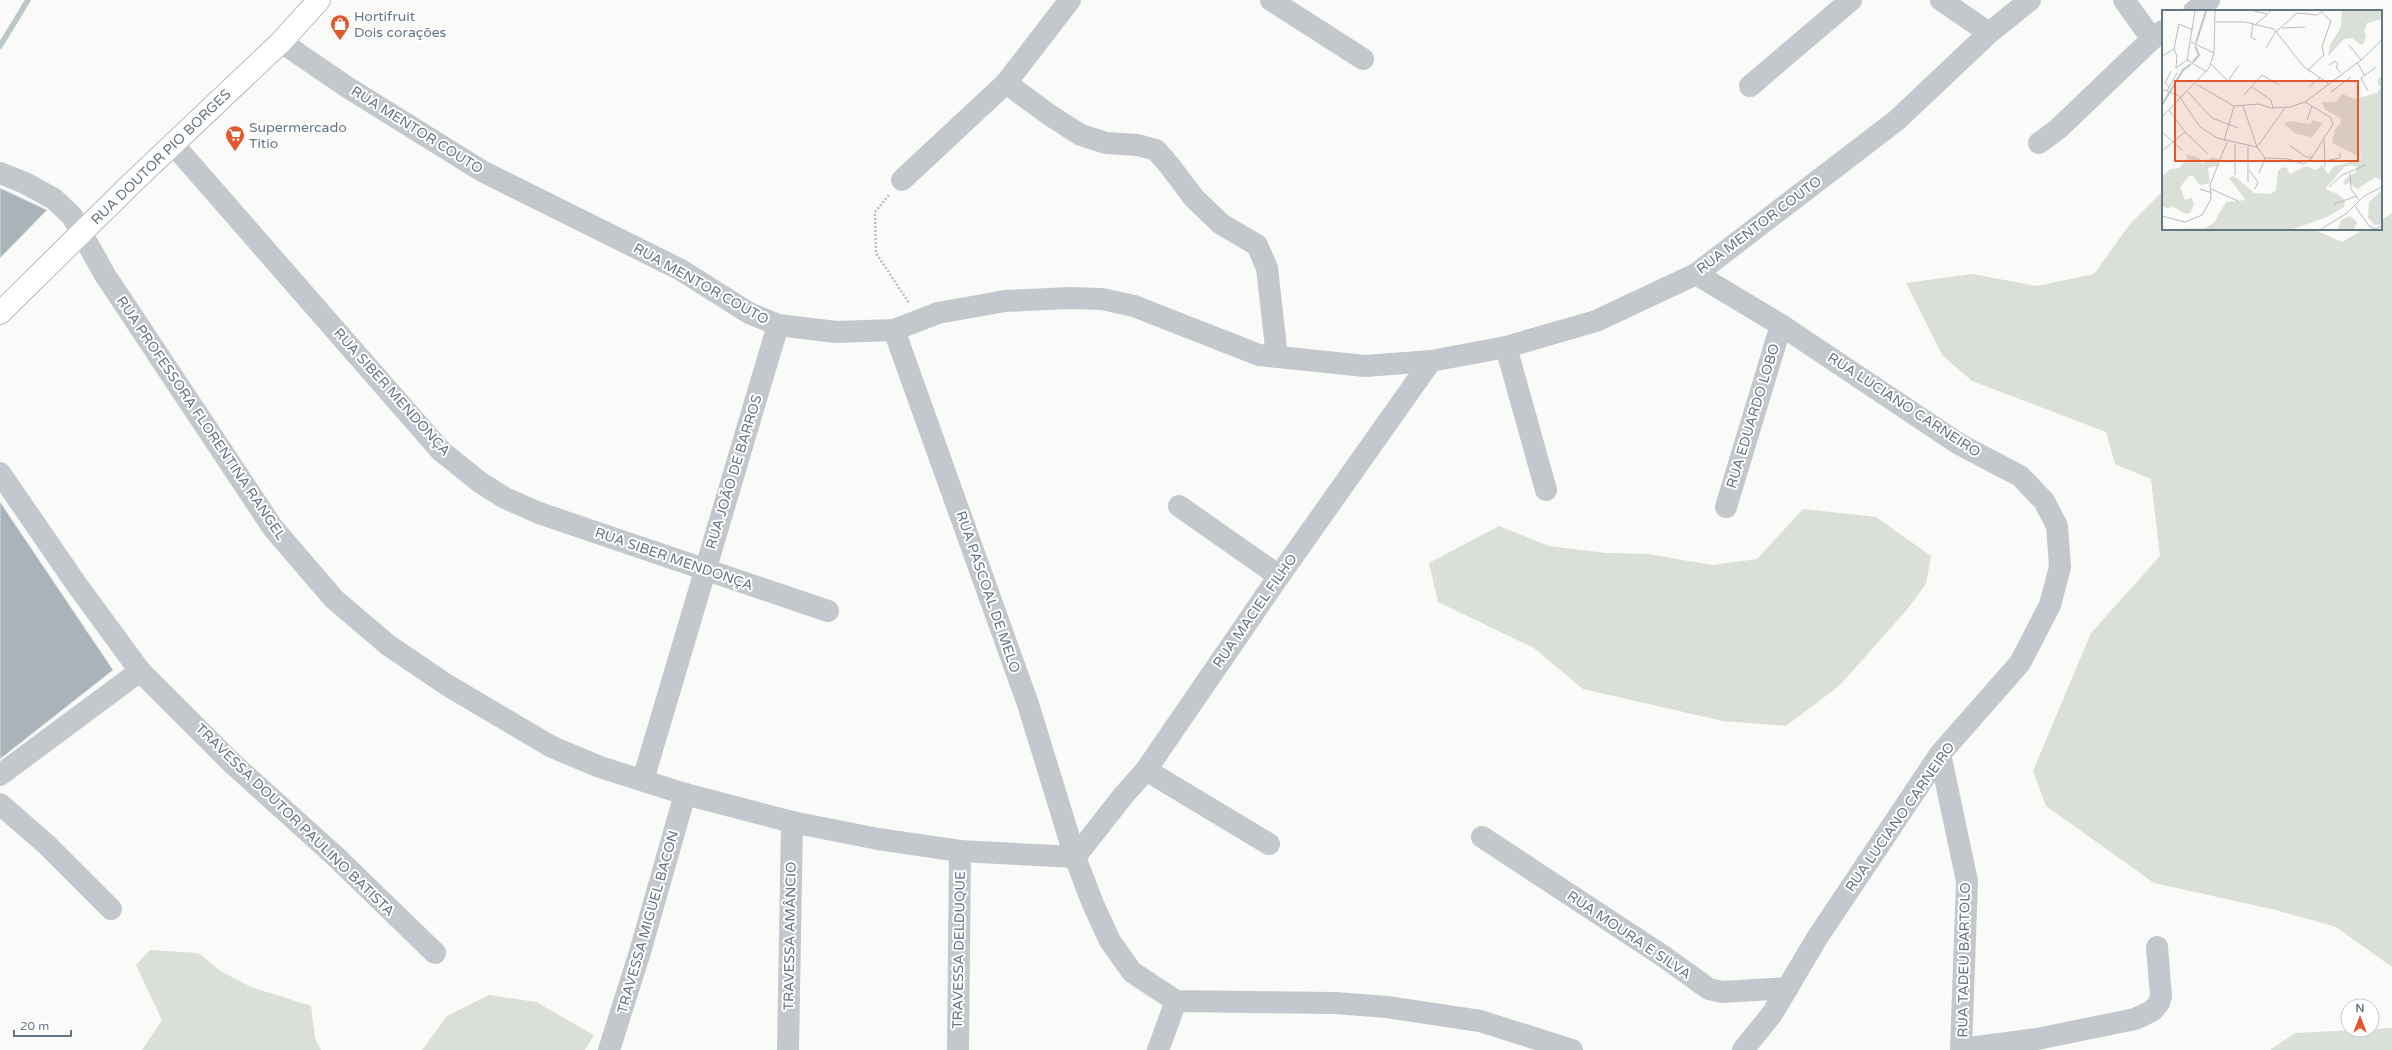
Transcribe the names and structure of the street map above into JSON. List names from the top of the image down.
{
  "streets": {
    "main road": ["RUA DOUTOR PIO BORGES"],
    "street": [
      "RUA MENTOR COUTO",
      "RUA SIBER MENDONÇA",
      "RUA LUCIANO CARNEIRO",
      "RUA EDUARDO LOBO",
      "RUA PROFESSORA FLORENTINA RANGEL",
      "RUA JOÃO DE BARROS",
      "RUA PASCOAL DE MELO",
      "RUA MACIEL FILHO",
      "TRAVESSA DOUTOR PAULINO BATISTA",
      "TRAVESSA MIGUEL BACON",
      "RUA MOURA E SILVA",
      "TRAVESSA AMÂNCIO",
      "TRAVESSA DELDUQUE",
      "RUA TADEU BARTOLO"
    ]
  },
  "crossings": [
    ["RUA MENTOR COUTO", "RUA DOUTOR PIO BORGES"],
    ["RUA MENTOR COUTO", "RUA LUCIANO CARNEIRO"],
    ["RUA MENTOR COUTO", "RUA JOÃO DE BARROS"],
    ["RUA MENTOR COUTO", "RUA PASCOAL DE MELO"],
    ["RUA MENTOR COUTO", "RUA MACIEL FILHO"],
    ["RUA DOUTOR PIO BORGES", "RUA SIBER MENDONÇA"],
    ["RUA DOUTOR PIO BORGES", "RUA PROFESSORA FLORENTINA RANGEL"],
    ["RUA SIBER MENDONÇA", "RUA JOÃO DE BARROS"],
    ["RUA LUCIANO CARNEIRO", "RUA EDUARDO LOBO"],
    ["RUA LUCIANO CARNEIRO", "RUA MOURA E SILVA"],
    ["RUA LUCIANO CARNEIRO", "RUA TADEU BARTOLO"],
    ["RUA PROFESSORA FLORENTINA RANGEL", "RUA JOÃO DE BARROS"],
    ["RUA PROFESSORA FLORENTINA RANGEL", "RUA PASCOAL DE MELO"],
    ["RUA PROFESSORA FLORENTINA RANGEL", "RUA MACIEL FILHO"],
    ["RUA PROFESSORA FLORENTINA RANGEL", "TRAVESSA MIGUEL BACON"],
    ["RUA PROFESSORA FLORENTINA RANGEL", "TRAVESSA AMÂNCIO"],
    ["RUA PROFESSORA FLORENTINA RANGEL", "TRAVESSA DELDUQUE"],
    ["RUA PASCOAL DE MELO", "RUA MACIEL FILHO"]
  ],
  "places": {
    "shop": ["Hortifruit Dois corações"],
    "supermarket": ["Supermercado Titio"]
  },
  "scale_bar": "20 m",
  "north": "top"
}
